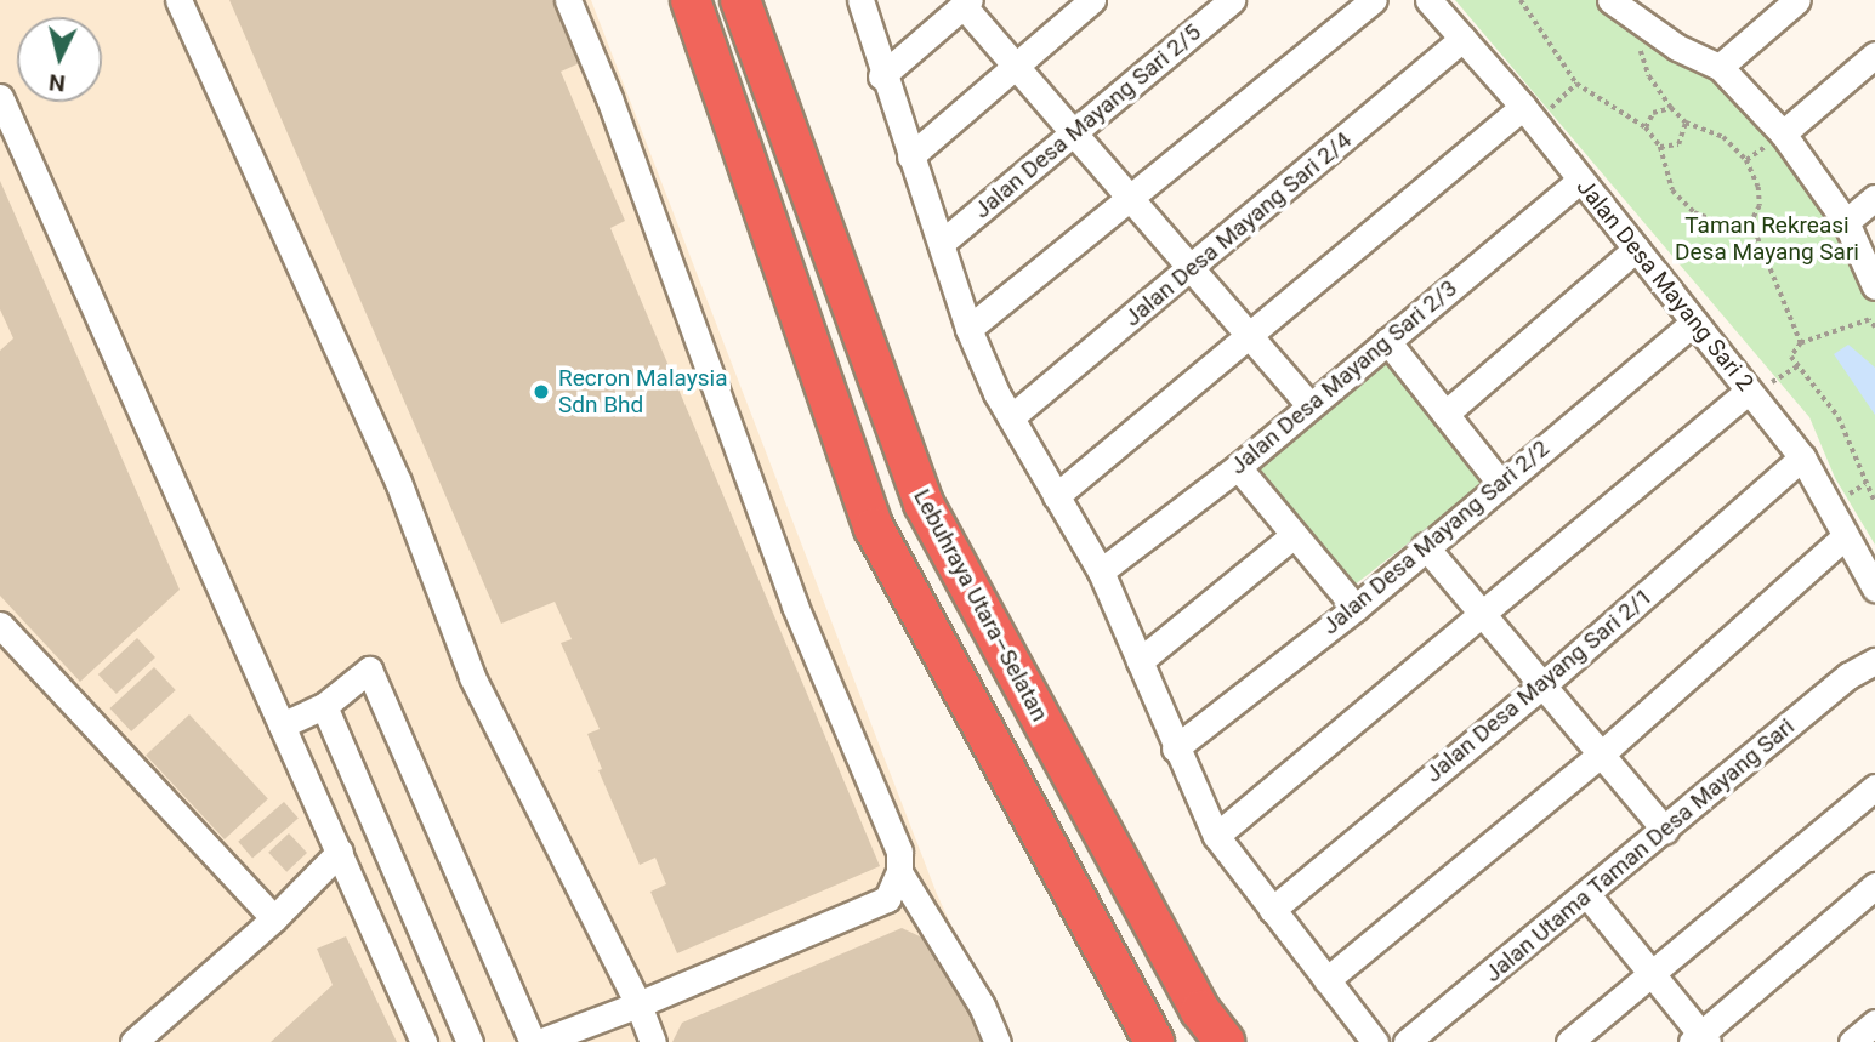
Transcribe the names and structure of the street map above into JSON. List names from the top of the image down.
{
  "streets": {
    "highway": ["Lebuhraya Utara–Selatan"],
    "street": [
      "Jalan Desa Mayang Sari 2/5",
      "Jalan Desa Mayang Sari 2/4",
      "Jalan Desa Mayang Sari 2",
      "Jalan Desa Mayang Sari 2/3",
      "Jalan Desa Mayang Sari 2/2",
      "Jalan Desa Mayang Sari 2/1",
      "Jalan Utama Taman Desa Mayang Sari"
    ]
  },
  "crossings": [
    ["Jalan Desa Mayang Sari 2/4", "Jalan Desa Mayang Sari 2"],
    ["Jalan Desa Mayang Sari 2", "Jalan Desa Mayang Sari 2/3"],
    ["Jalan Desa Mayang Sari 2", "Jalan Desa Mayang Sari 2/2"],
    ["Jalan Desa Mayang Sari 2", "Jalan Desa Mayang Sari 2/1"]
  ],
  "parks": ["Taman Rekreasi Desa Mayang Sari"],
  "places": ["Recron Malaysia Sdn Bhd"],
  "north": "bottom"
}
